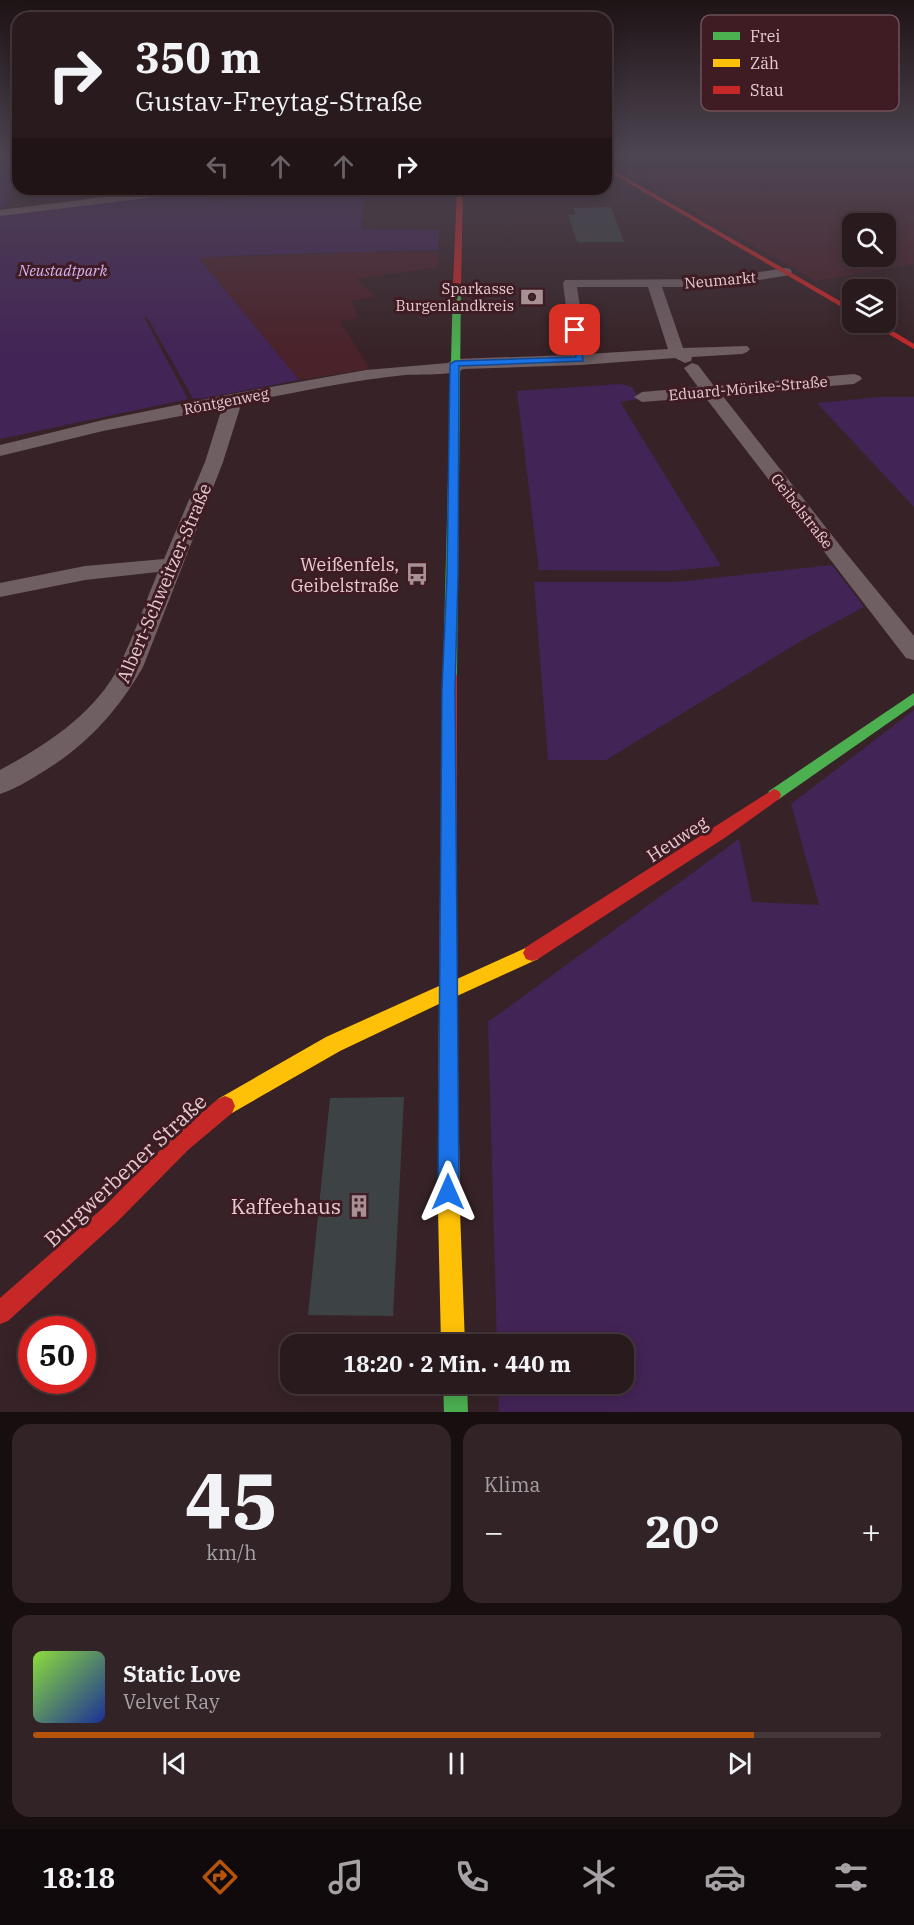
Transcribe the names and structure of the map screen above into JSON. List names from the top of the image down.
{
  "streets": {
    "main road": ["Heuweg", "Burgwerbener Straße"],
    "street": [
      "Neumarkt",
      "Eduard-Mörike-Straße",
      "Röntgenweg",
      "Geibelstraße",
      "Albert-Schweitzer-Straße"
    ]
  },
  "crossings": [
    ["Neumarkt", "Röntgenweg"],
    ["Neumarkt", "Geibelstraße"],
    ["Eduard-Mörike-Straße", "Geibelstraße"],
    ["Röntgenweg", "Geibelstraße"],
    ["Röntgenweg", "Albert-Schweitzer-Straße"],
    ["Heuweg", "Burgwerbener Straße"]
  ],
  "parks": ["Neustadtpark"],
  "places": {
    "bank": ["Sparkasse Burgenlandkreis"],
    "bus stop": ["Weißenfels, Geibelstraße"],
    "building": ["Kaffeehaus"]
  },
  "legend": ["Frei", "Zäh", "Stau"],
  "page": {
    "turn": ["350 m", "Gustav-Freytag-Straße"],
    "limit": "50",
    "trip": "18:20 · 2 Min. · 440 m",
    "tile": [
      ["45", "km/h"],
      "Klima"
    ],
    "heat": ["−", "20°", "+"],
    "song": ["Static Love", "Velvet Ray"],
    "tabs": "18:18"
  }
}
